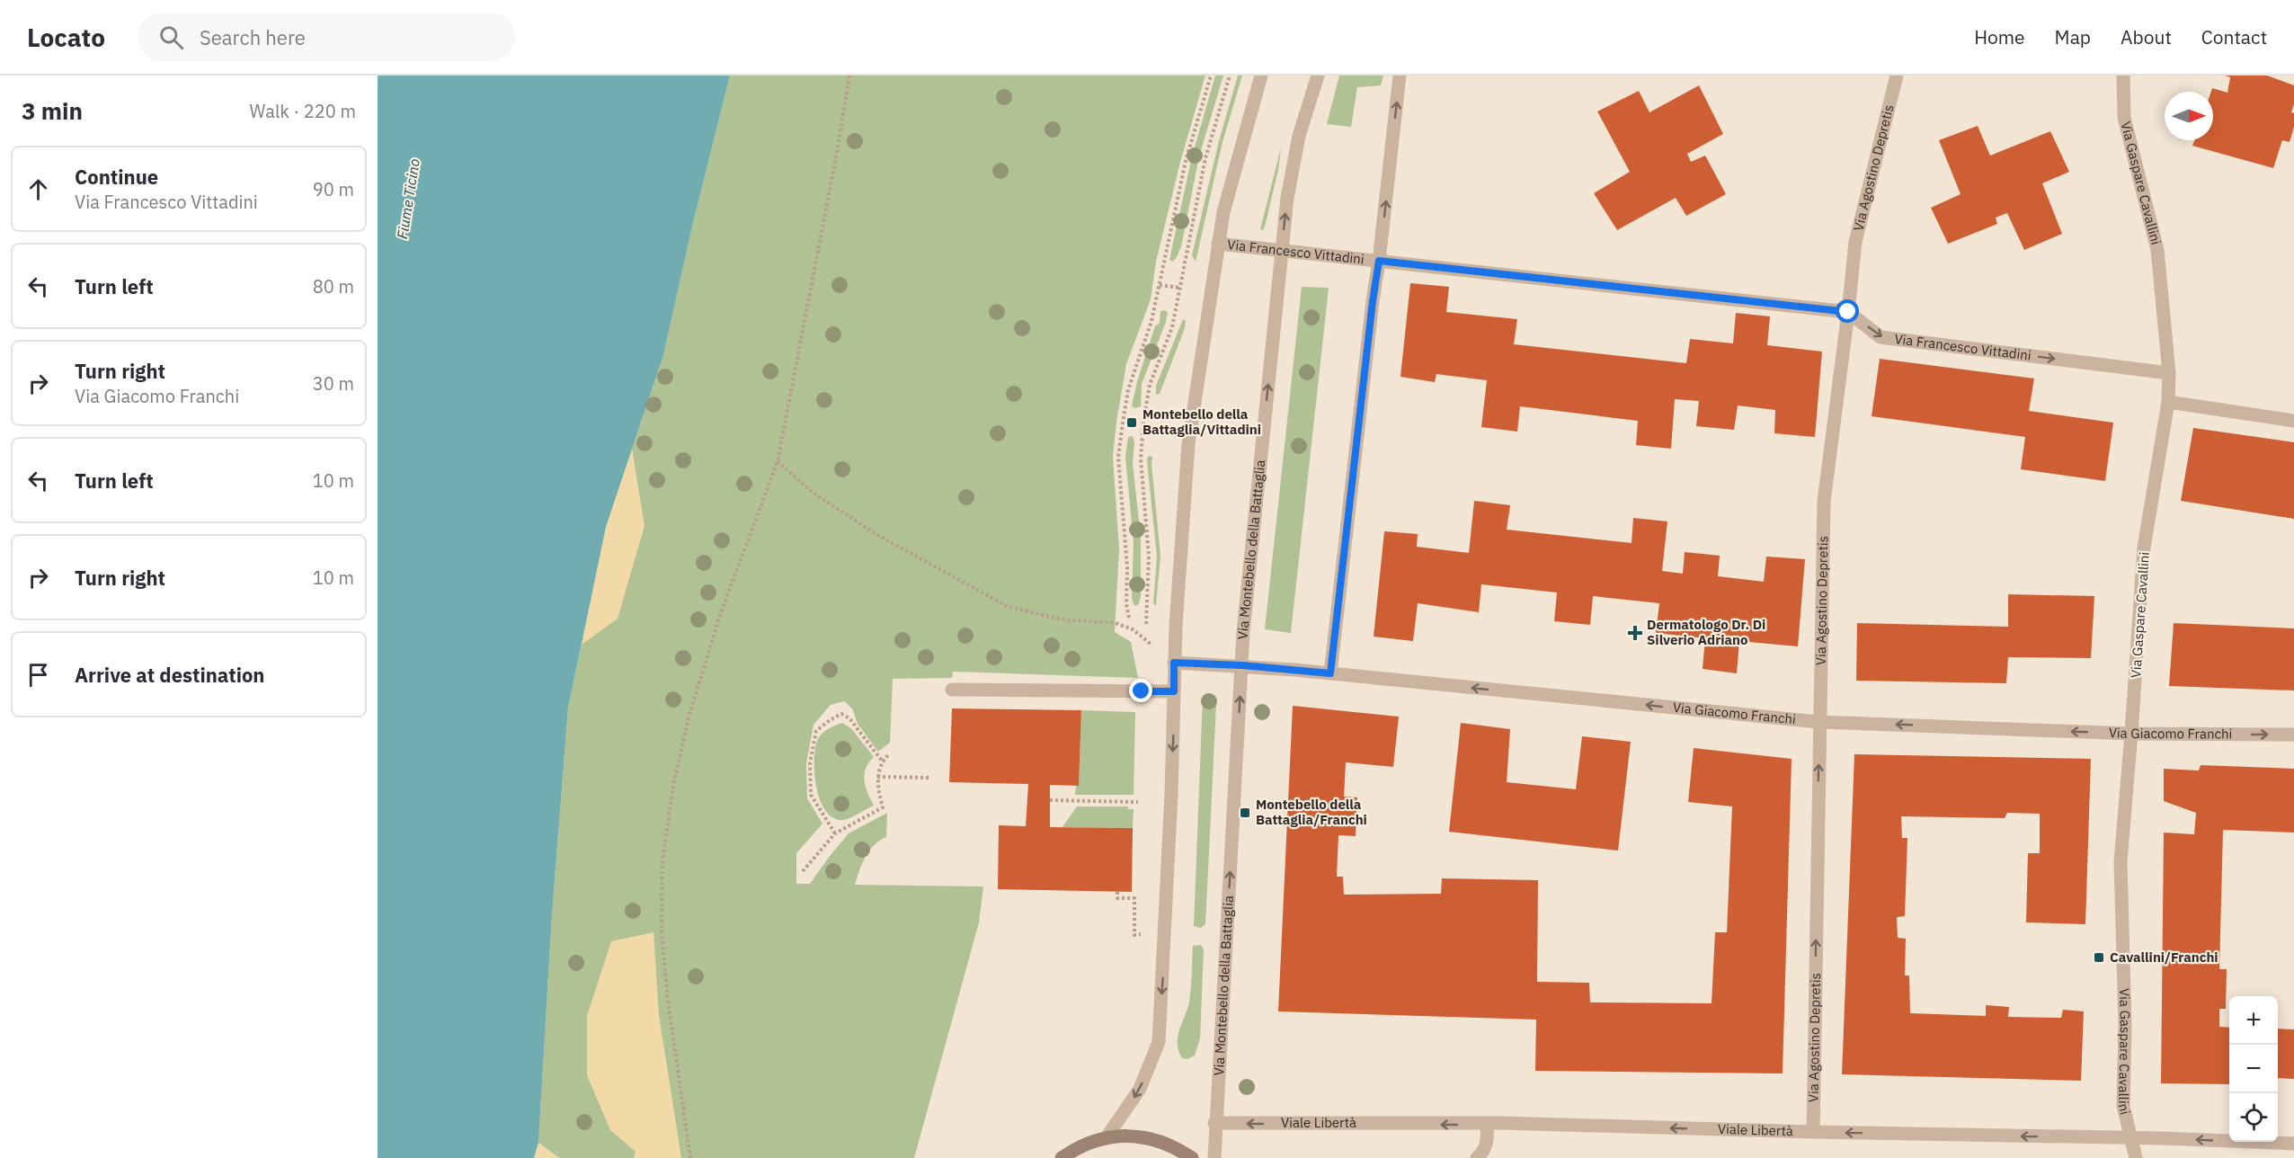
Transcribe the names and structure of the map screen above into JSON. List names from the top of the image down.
{
  "streets": {
    "street": [
      "Via Agostino Depretis",
      "Via Gaspare Cavallini",
      "Via Francesco Vittadini",
      "Via Montebello della Battaglia",
      "Via Giacomo Franchi",
      "Viale Libertà"
    ]
  },
  "crossings": [
    ["Via Agostino Depretis", "Via Francesco Vittadini"],
    ["Via Agostino Depretis", "Via Giacomo Franchi"],
    ["Via Agostino Depretis", "Viale Libertà"],
    ["Via Gaspare Cavallini", "Via Francesco Vittadini"],
    ["Via Gaspare Cavallini", "Via Giacomo Franchi"],
    ["Via Gaspare Cavallini", "Viale Libertà"],
    ["Via Francesco Vittadini", "Via Montebello della Battaglia"],
    ["Via Montebello della Battaglia", "Via Giacomo Franchi"],
    ["Via Montebello della Battaglia", "Viale Libertà"]
  ],
  "one_way": ["Via Agostino Depretis", "Viale Libertà"],
  "water": ["Fiume Ticino"],
  "places": {
    "transit": ["Montebello della Battaglia/Vittadini", "Montebello della Battaglia/Franchi", "Cavallini/Franchi"],
    "health": ["Dermatologo Dr. Di Silverio Adriano"]
  },
  "north": "right",
  "page": {
    "header": "Locato",
    "search": "Search here",
    "nav": [
      "Home",
      "Map",
      "About",
      "Contact"
    ],
    "heading": ["3 min", "Walk · 220 m"],
    "list": [
      ["Continue", "Via Francesco Vittadini", "90 m"],
      ["Turn left", "80 m"],
      ["Turn right", "Via Giacomo Franchi", "30 m"],
      ["Turn left", "10 m"],
      ["Turn right", "10 m"],
      "Arrive at destination"
    ],
    "map_buttons": ["+", "−"]
  }
}
